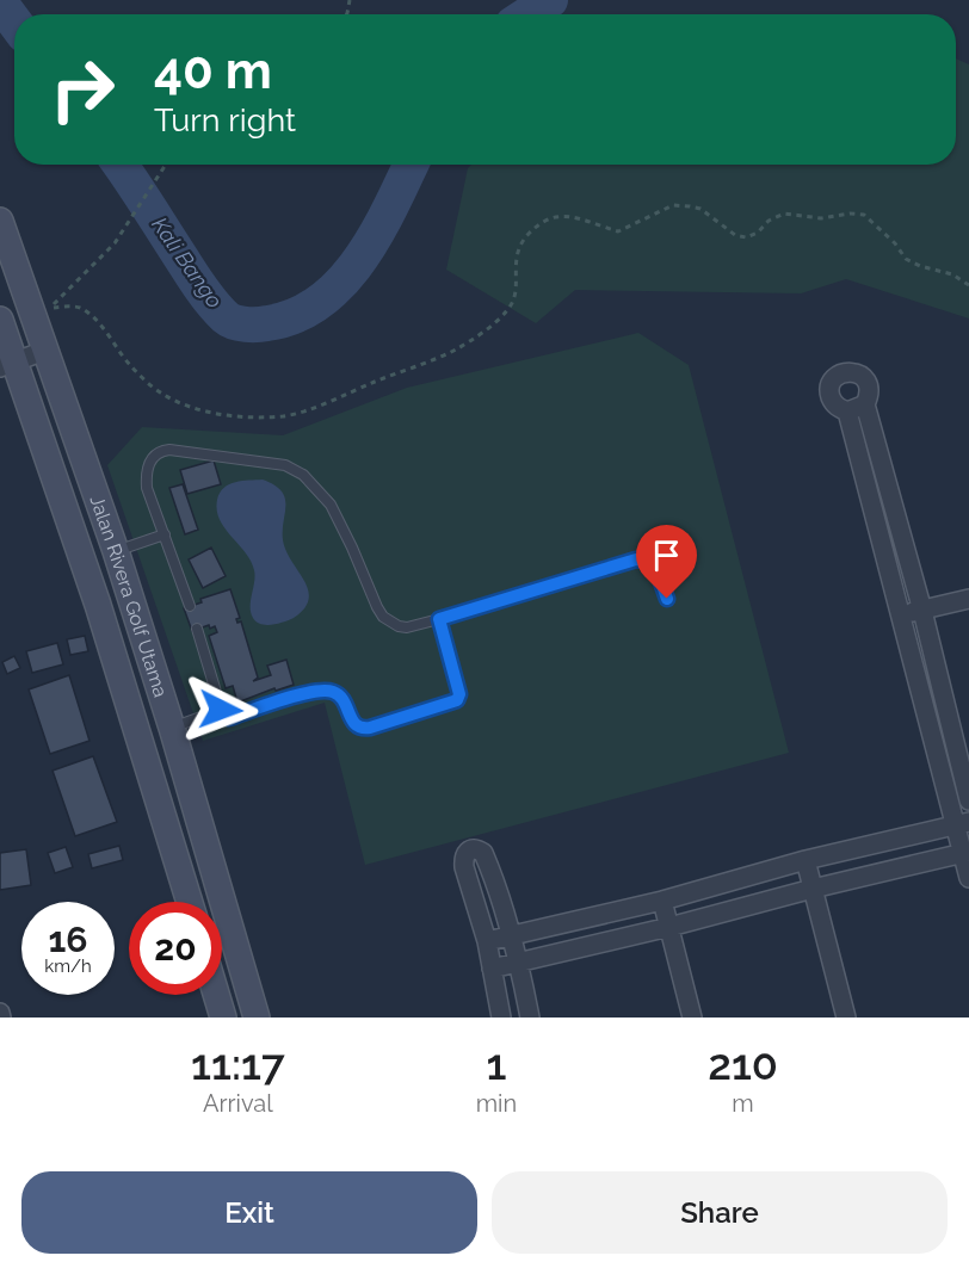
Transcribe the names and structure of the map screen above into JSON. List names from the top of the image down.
{
  "streets": {
    "street": ["Jalan Rivera Golf Utama"]
  },
  "water": ["Kali Bango"],
  "page": {
    "turn": ["40 m", "Turn right"],
    "speed": "16 km/h",
    "limit": "20",
    "eta": [
      "11:17",
      "Arrival",
      "1",
      "min",
      "210",
      "m"
    ],
    "buttons": ["Exit", "Share"]
  }
}
